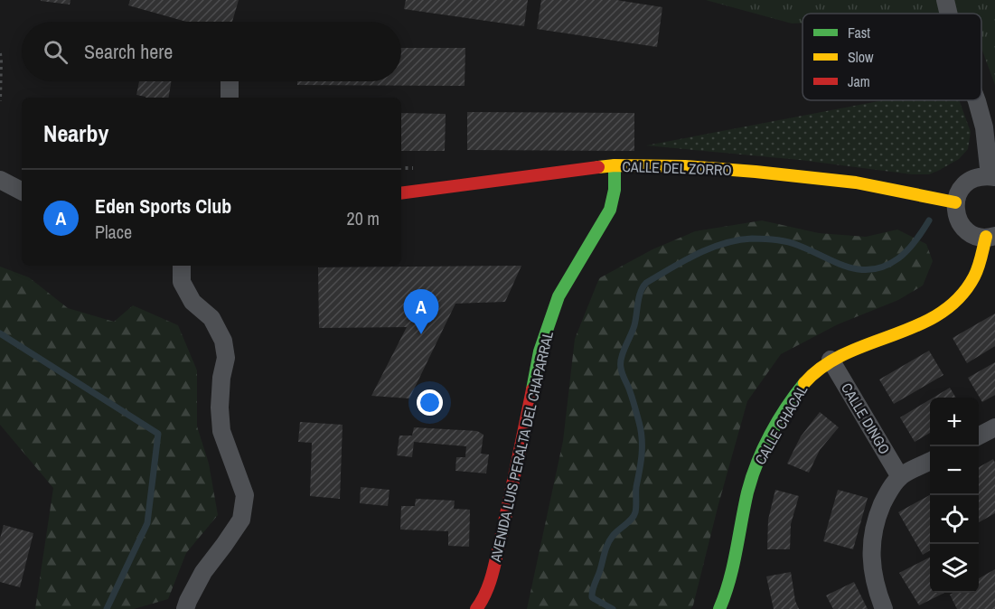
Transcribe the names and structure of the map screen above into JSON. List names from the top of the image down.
{
  "streets": {
    "street": [
      "CALLE DEL ZORRO",
      "CALLE DINGO",
      "CALLE CHACAL",
      "AVENIDA LUIS PERALTA DEL CHAPARRAL"
    ]
  },
  "crossings": [
    ["CALLE DEL ZORRO", "AVENIDA LUIS PERALTA DEL CHAPARRAL"],
    ["CALLE DINGO", "CALLE CHACAL"]
  ],
  "legend": ["Fast", "Slow", "Jam"],
  "page": {
    "search": "Search here",
    "heading": "Nearby",
    "list": [
      {
        "mark": "A",
        "name": "Eden Sports Club",
        "note": "Place",
        "value": "20 m"
      }
    ],
    "pins": "A",
    "map_buttons": ["+", "−"]
  }
}
